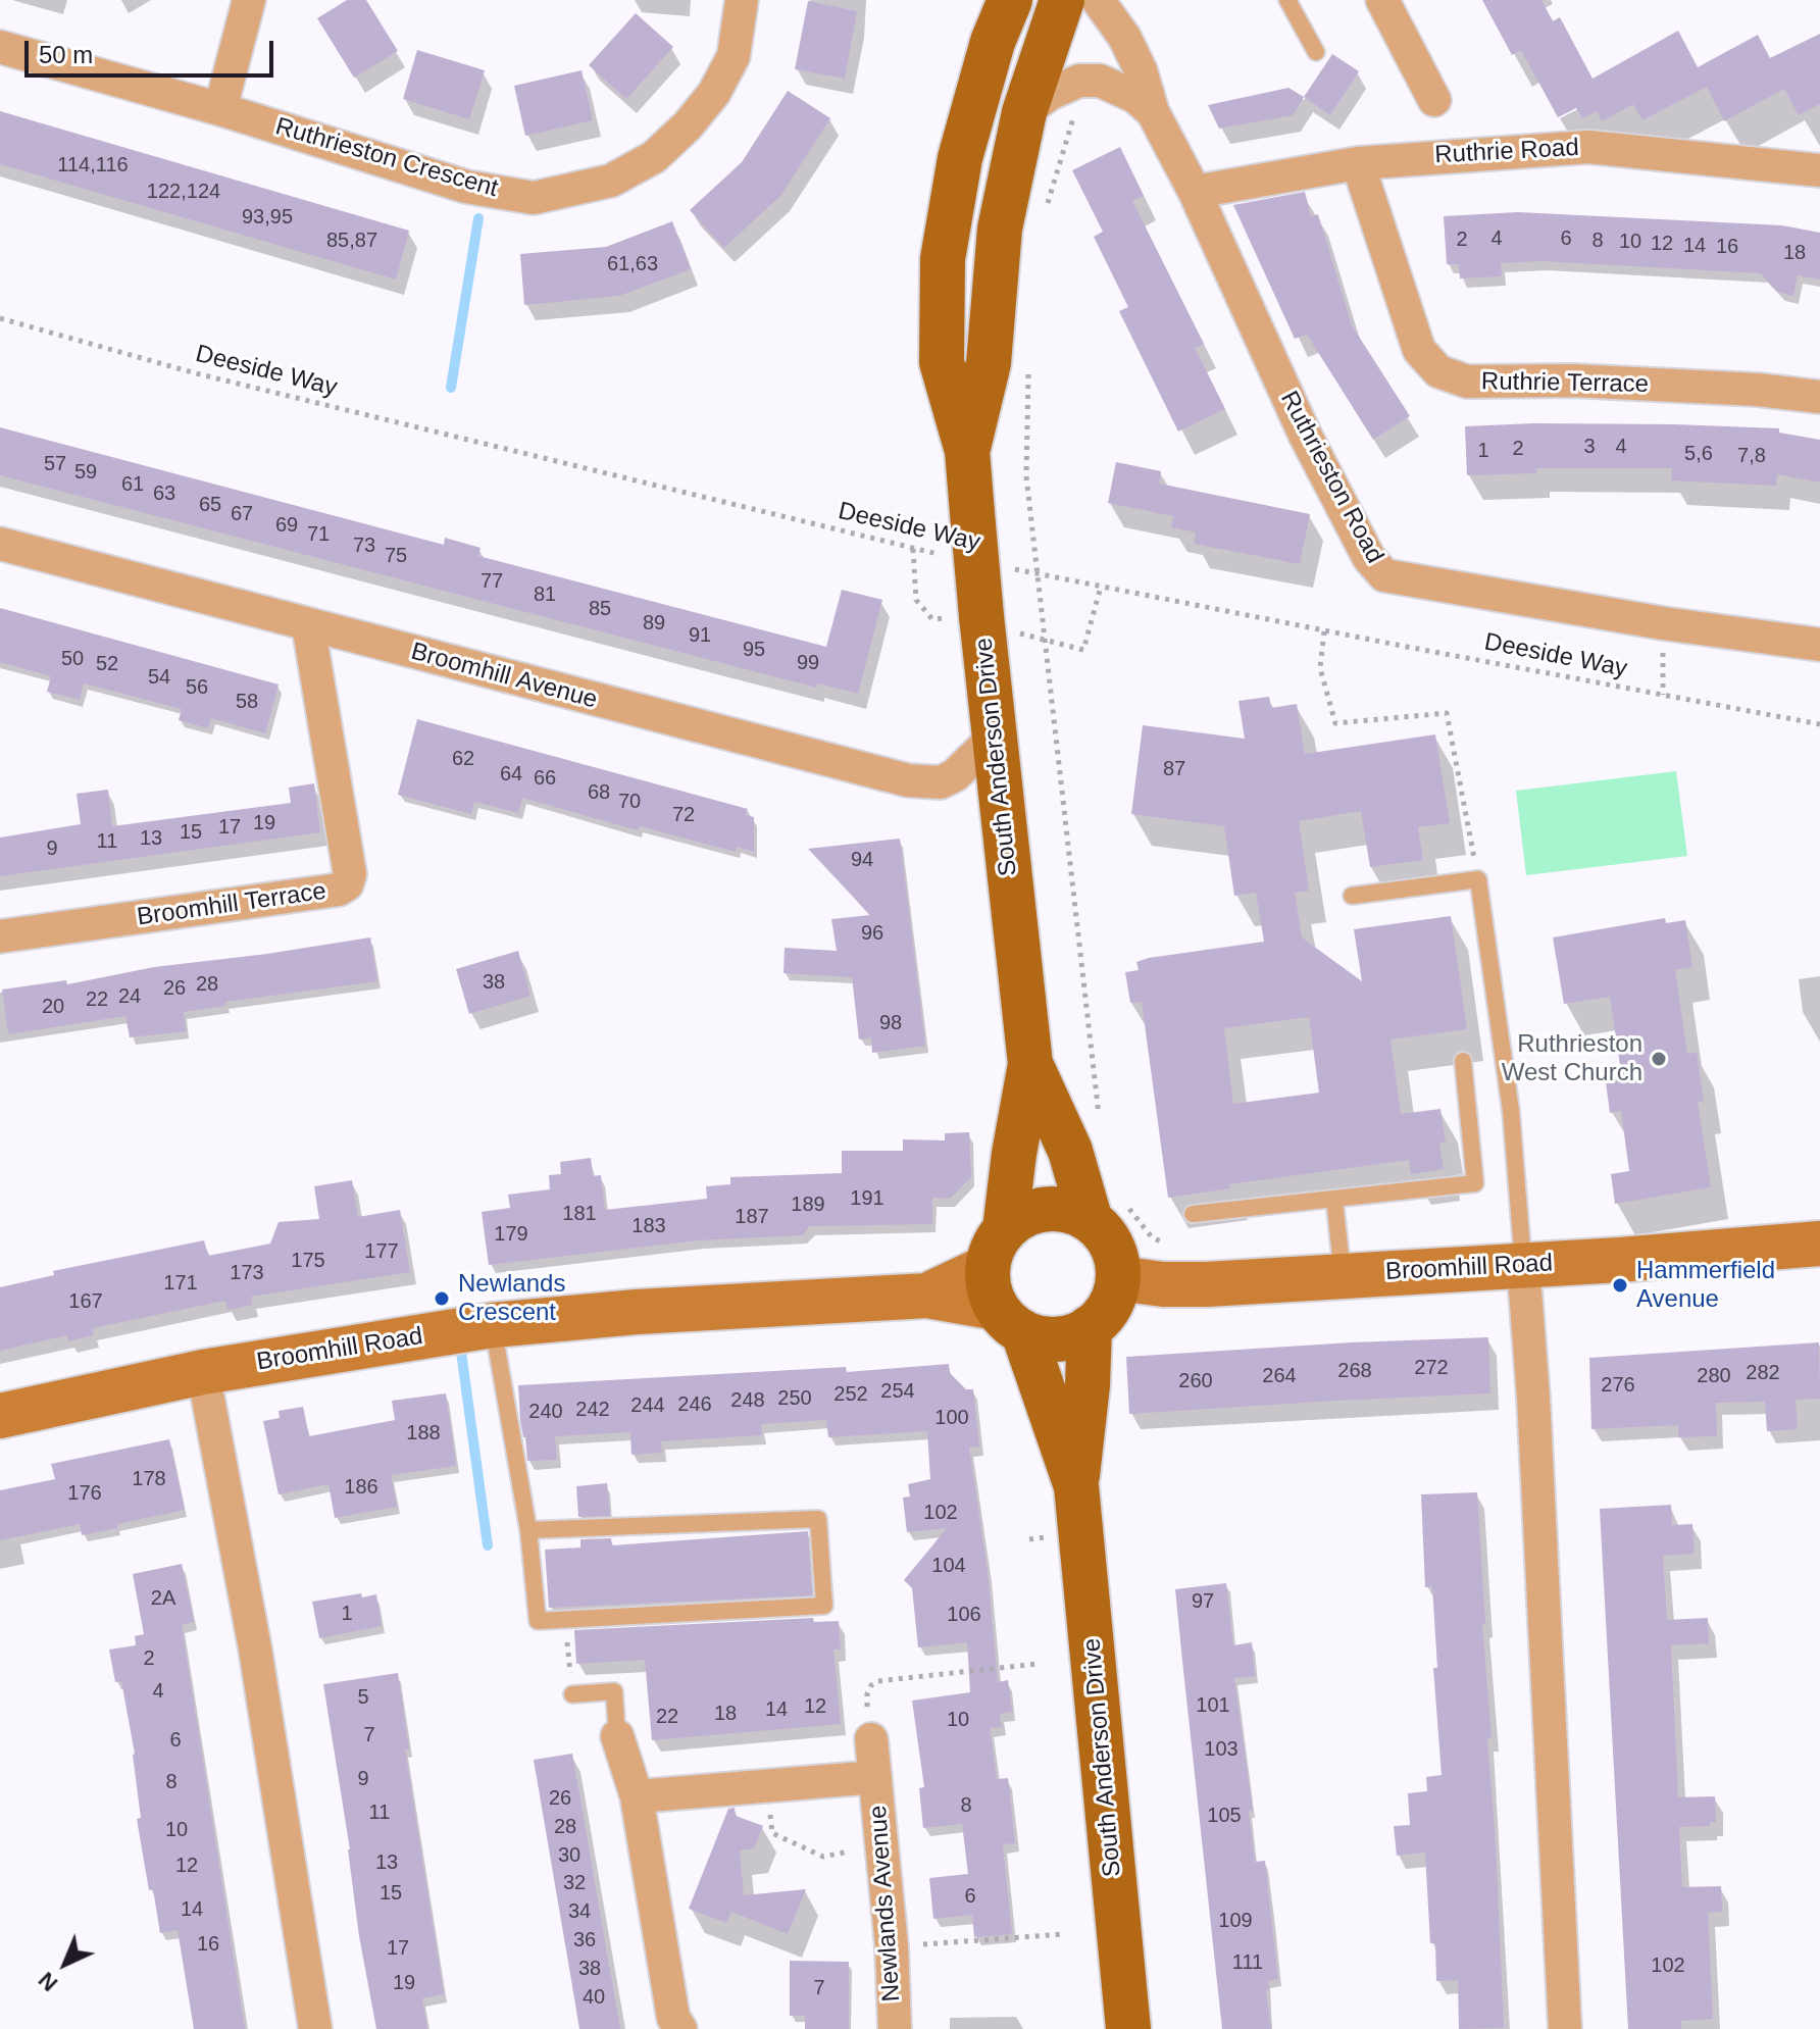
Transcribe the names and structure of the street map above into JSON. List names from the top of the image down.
{
  "streets": {
    "main road": ["South Anderson Drive"],
    "street": [
      "Ruthrie Road",
      "Ruthrieston Crescent",
      "Ruthrie Terrace",
      "Ruthrieston Road",
      "Broomhill Avenue",
      "Broomhill Terrace",
      "Broomhill Road",
      "Newlands Avenue"
    ],
    "path": ["Deeside Way"]
  },
  "crossings": [
    ["Ruthrie Road", "Ruthrie Terrace"],
    ["Ruthrie Road", "Ruthrieston Road"],
    ["Broomhill Avenue", "South Anderson Drive"],
    ["Broomhill Avenue", "Broomhill Terrace"]
  ],
  "places": ["Ruthrieston West Church", "Hammerfield Avenue", "Newlands Crescent"],
  "house_numbers": [
    "114,116",
    "122,124",
    "93,95",
    "4",
    "6",
    "2",
    "85,87",
    "8",
    "10",
    "12",
    "14",
    "16",
    "18",
    "61,63",
    "3",
    "4",
    "2",
    "1",
    "5,6",
    "7,8",
    "57",
    "59",
    "61",
    "63",
    "65",
    "67",
    "69",
    "71",
    "73",
    "75",
    "77",
    "81",
    "85",
    "89",
    "91",
    "95",
    "50",
    "99",
    "52",
    "54",
    "56",
    "58",
    "62",
    "87",
    "64",
    "66",
    "68",
    "70",
    "72",
    "19",
    "17",
    "15",
    "13",
    "11",
    "9",
    "94",
    "96",
    "38",
    "28",
    "26",
    "24",
    "22",
    "20",
    "98",
    "191",
    "189",
    "181",
    "187",
    "183",
    "179",
    "177",
    "175",
    "173",
    "171",
    "167",
    "272",
    "268",
    "282",
    "264",
    "280",
    "260",
    "276",
    "254",
    "252",
    "250",
    "248",
    "246",
    "244",
    "242",
    "240",
    "100",
    "188",
    "178",
    "186",
    "176",
    "102",
    "104",
    "2A",
    "97",
    "1",
    "106",
    "2",
    "4",
    "5",
    "101",
    "12",
    "14",
    "18",
    "22",
    "10",
    "7",
    "6",
    "103",
    "9",
    "8",
    "26",
    "8",
    "11",
    "105",
    "28",
    "10",
    "30",
    "13",
    "12",
    "32",
    "15",
    "6",
    "14",
    "34",
    "109",
    "36",
    "16",
    "17",
    "111",
    "102",
    "38",
    "19",
    "7",
    "40"
  ],
  "scale_bar": "50 m",
  "north": "bottom left"
}
